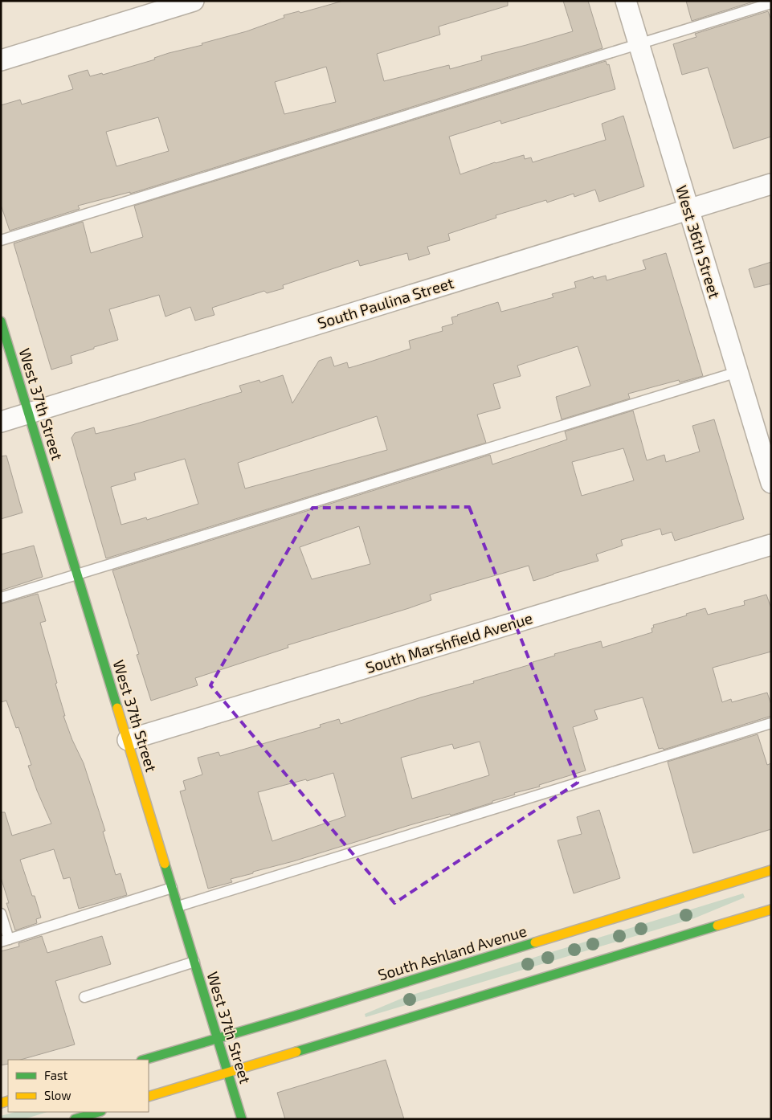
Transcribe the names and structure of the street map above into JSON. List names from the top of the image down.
{
  "streets": {
    "main road": ["West 37th Street", "South Ashland Avenue"],
    "street": ["West 36th Street", "South Paulina Street", "South Marshfield Avenue"]
  },
  "crossings": [
    ["West 36th Street", "South Paulina Street"],
    ["South Paulina Street", "West 37th Street"],
    ["West 37th Street", "South Marshfield Avenue"],
    ["West 37th Street", "South Ashland Avenue"]
  ],
  "legend": ["Fast", "Slow"]
}
